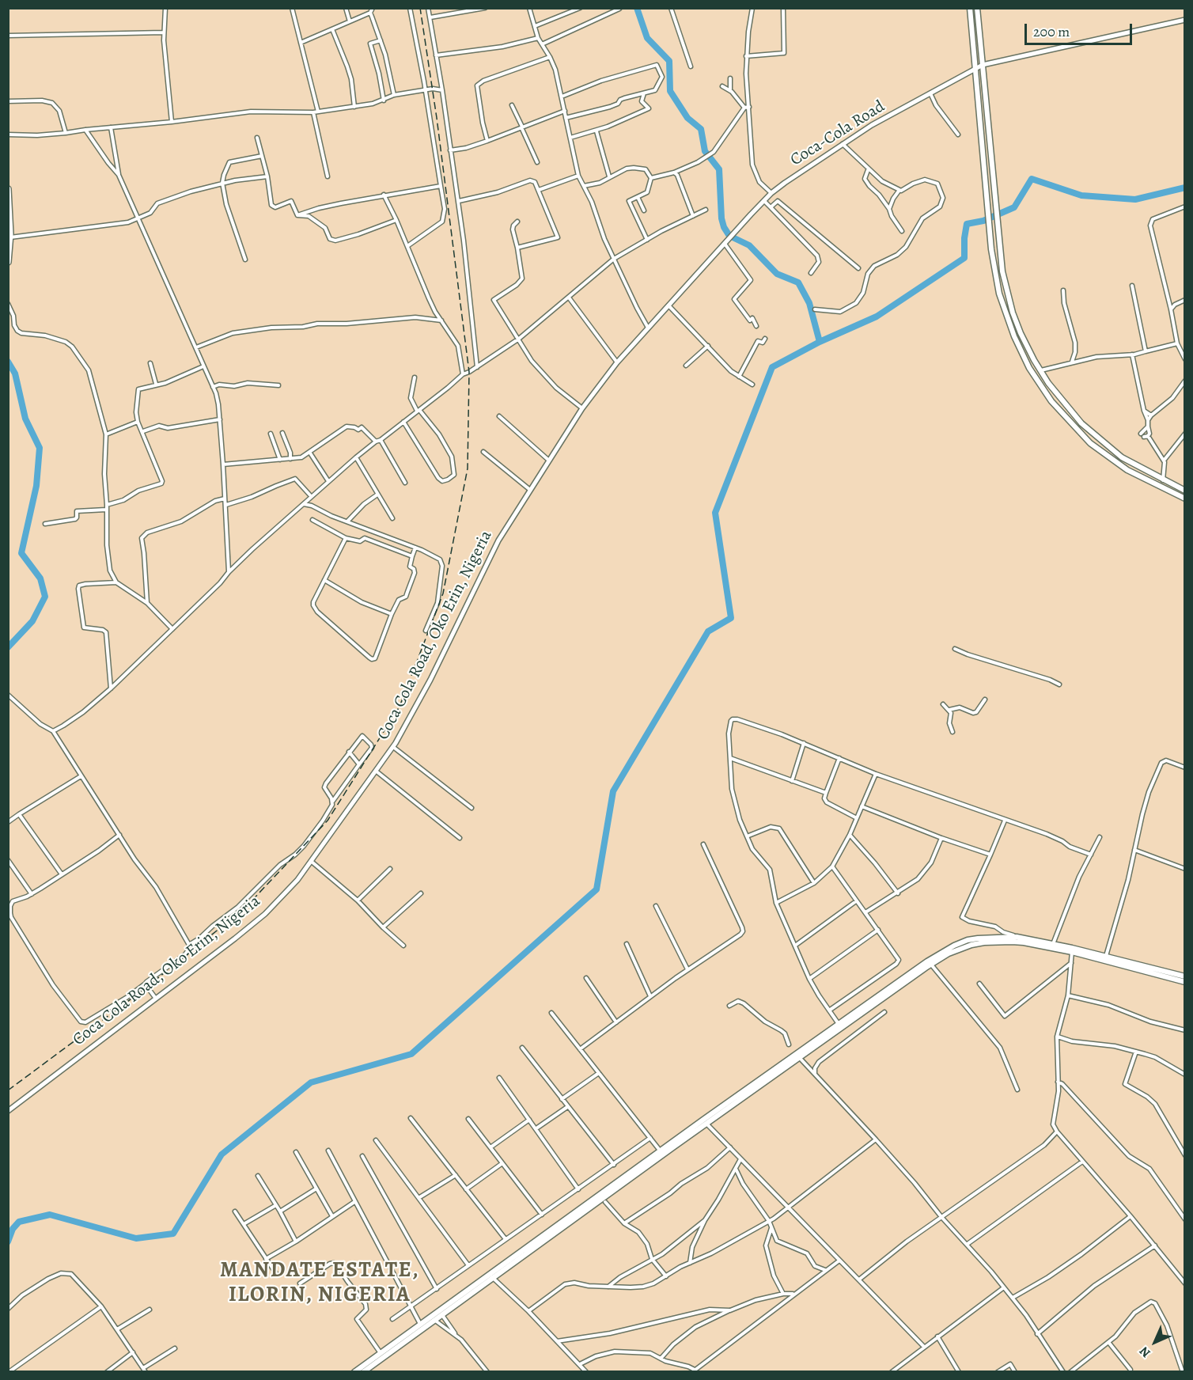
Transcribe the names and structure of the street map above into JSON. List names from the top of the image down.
{
  "streets": {
    "street": ["Coca-Cola Road", "Coca Cola Road, Oko Erin, Nigeria"]
  },
  "crossings": [
    ["Coca-Cola Road", "Coca Cola Road, Oko Erin, Nigeria"]
  ],
  "districts": ["MANDATE ESTATE, ILORIN, NIGERIA"],
  "scale_bar": "200 m",
  "north": "bottom left"
}
